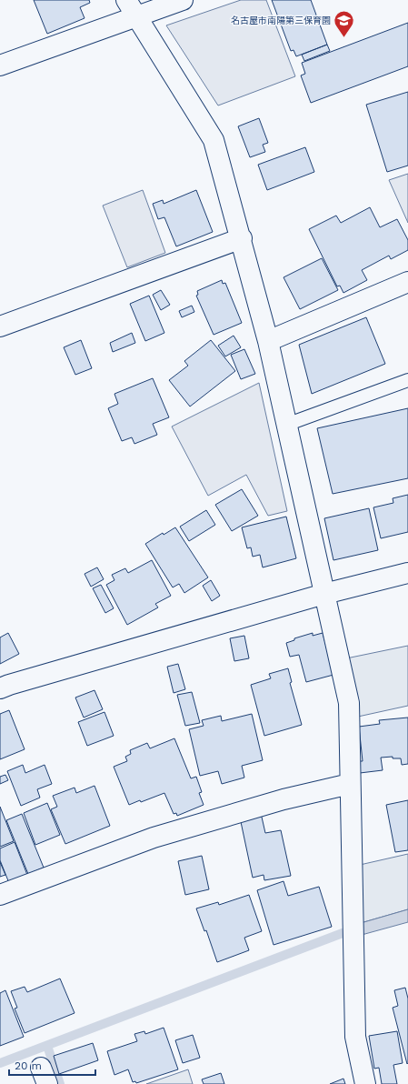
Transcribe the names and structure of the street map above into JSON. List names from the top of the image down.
{
  "places": {
    "school or university": ["名古屋市南陽第三保育園"]
  },
  "scale_bar": "20 m"
}
